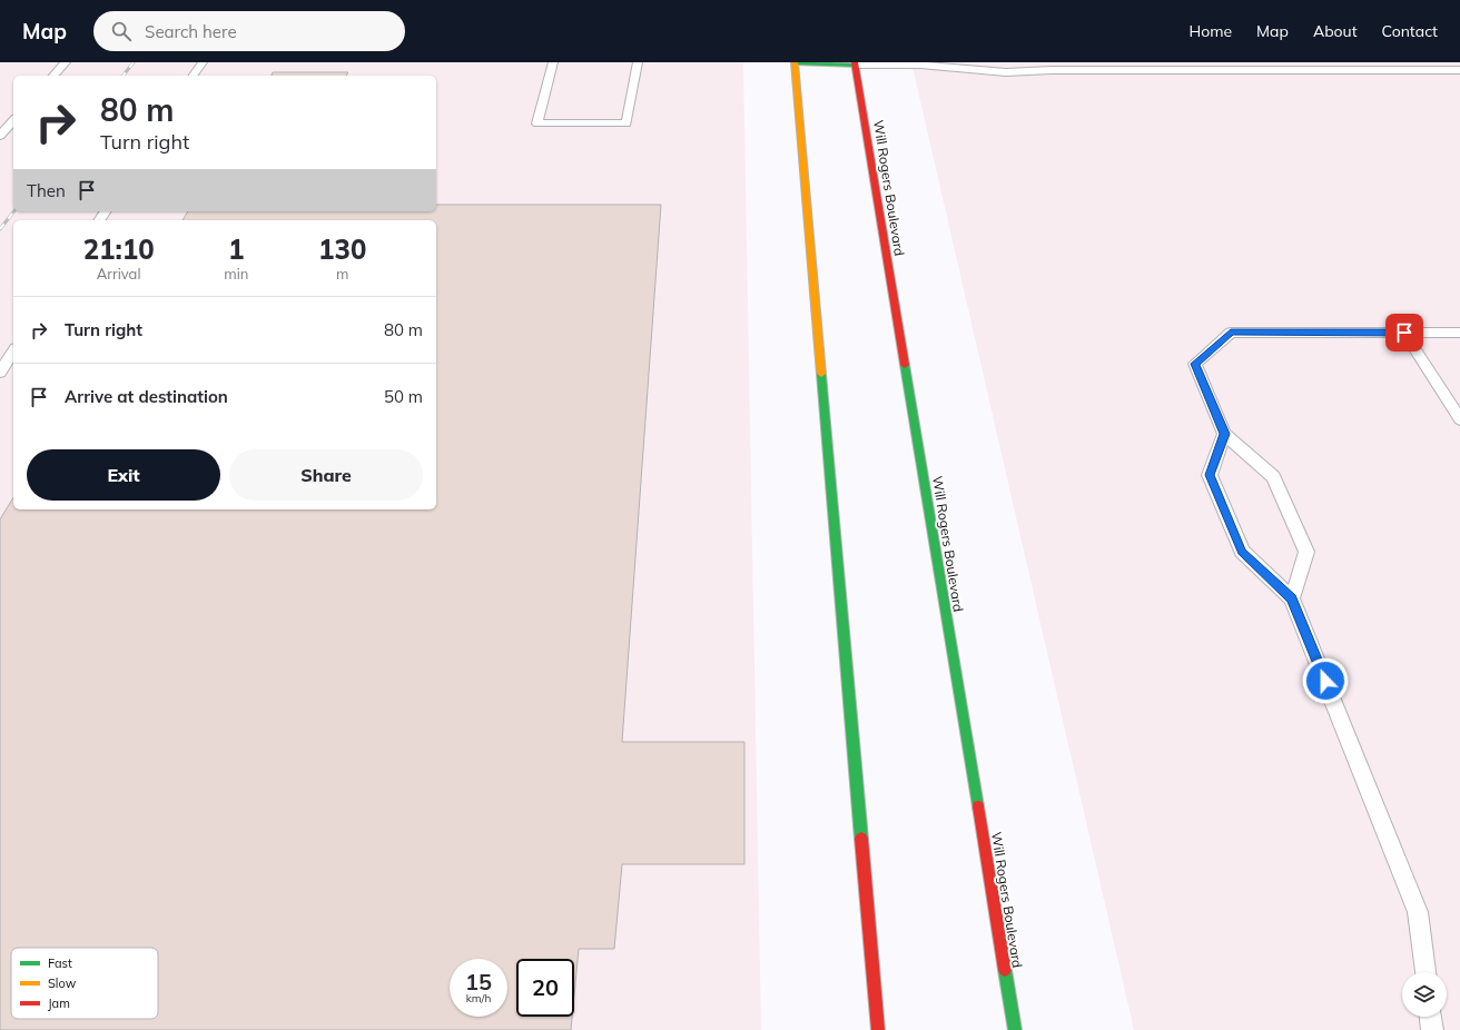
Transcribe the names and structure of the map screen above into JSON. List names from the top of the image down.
{
  "streets": {
    "main road": ["Will Rogers Boulevard"]
  },
  "legend": ["Fast", "Slow", "Jam"],
  "page": {
    "header": "Map",
    "search": "Search here",
    "nav": [
      "Home",
      "Map",
      "About",
      "Contact"
    ],
    "turn": ["80 m", "Turn right"],
    "then": "Then",
    "eta": [
      "21:10",
      "Arrival",
      "1",
      "min",
      "130",
      "m"
    ],
    "list": [
      {
        "name": "Turn right",
        "value": "80 m"
      },
      {
        "name": "Arrive at destination",
        "value": "50 m"
      }
    ],
    "buttons": ["Exit", "Share"],
    "speed": "15 km/h",
    "limit": "20"
  }
}
